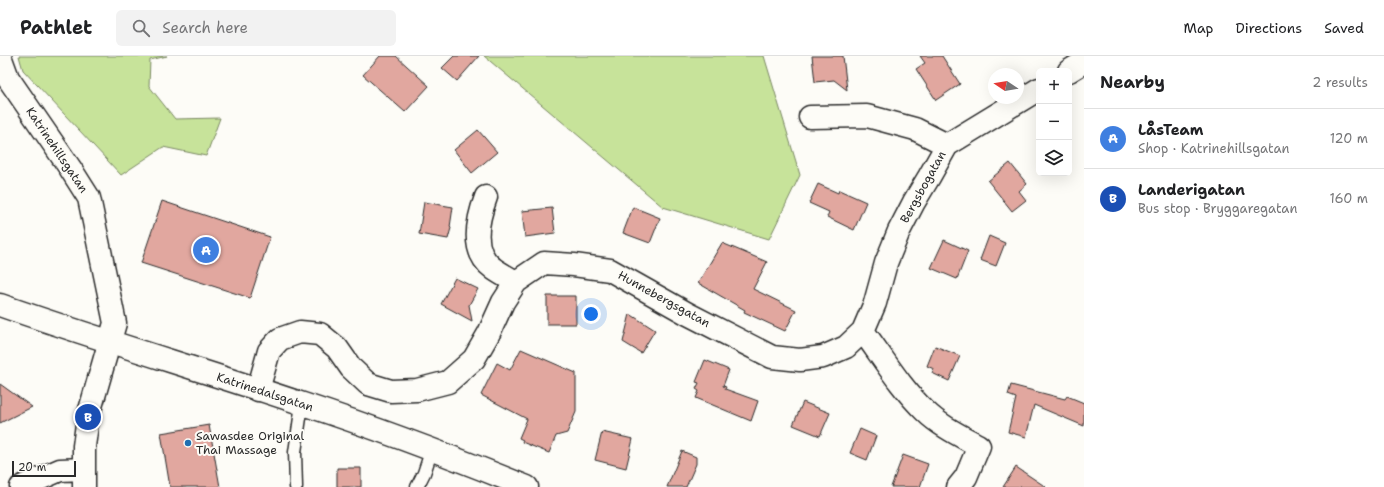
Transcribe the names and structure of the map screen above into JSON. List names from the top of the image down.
{
  "streets": {
    "street": [
      "Katrinehillsgatan",
      "Bergsbogatan",
      "Hunnebergsgatan",
      "Katrinedalsgatan"
    ]
  },
  "crossings": [
    ["Katrinehillsgatan", "Katrinedalsgatan"],
    ["Bergsbogatan", "Hunnebergsgatan"],
    ["Hunnebergsgatan", "Katrinedalsgatan"]
  ],
  "places": ["Sawasdee Original Thai Massage"],
  "scale_bar": "20 m",
  "north": "left",
  "page": {
    "header": "Pathlet",
    "search": "Search here",
    "nav": ["Map", "Directions", "Saved"],
    "heading": ["Nearby", "2 results"],
    "map_buttons": ["+", "−"],
    "list": [
      {
        "mark": "A",
        "name": "LåsTeam",
        "note": "Shop · Katrinehillsgatan",
        "value": "120 m"
      },
      {
        "mark": "B",
        "name": "Landerigatan",
        "note": "Bus stop · Bryggaregatan",
        "value": "160 m"
      }
    ],
    "pins": ["A", "B"],
    "scale": "20 m"
  }
}
